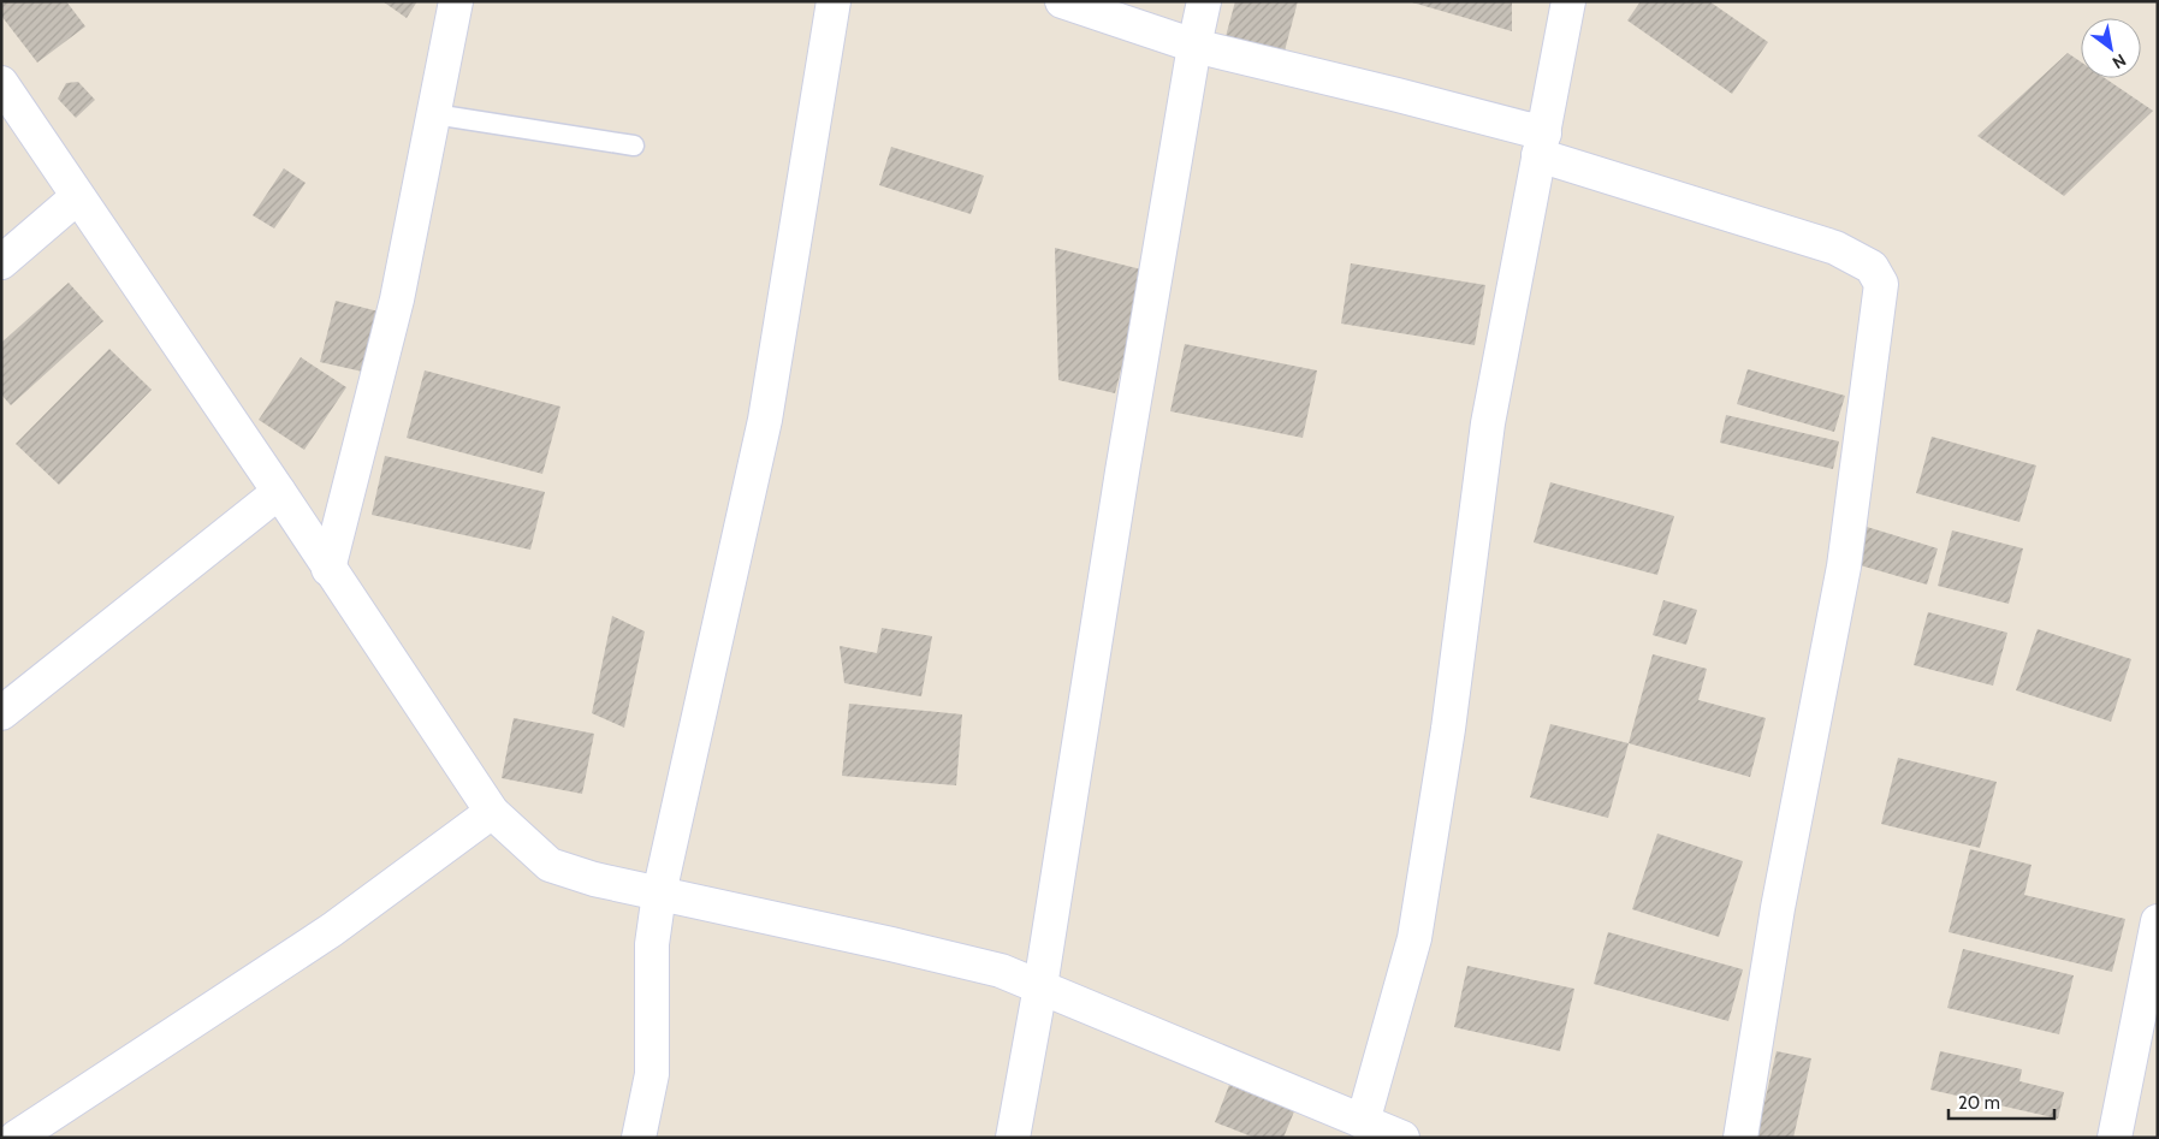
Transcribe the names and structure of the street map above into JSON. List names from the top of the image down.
{
  "scale_bar": "20 m",
  "north": "bottom right"
}
